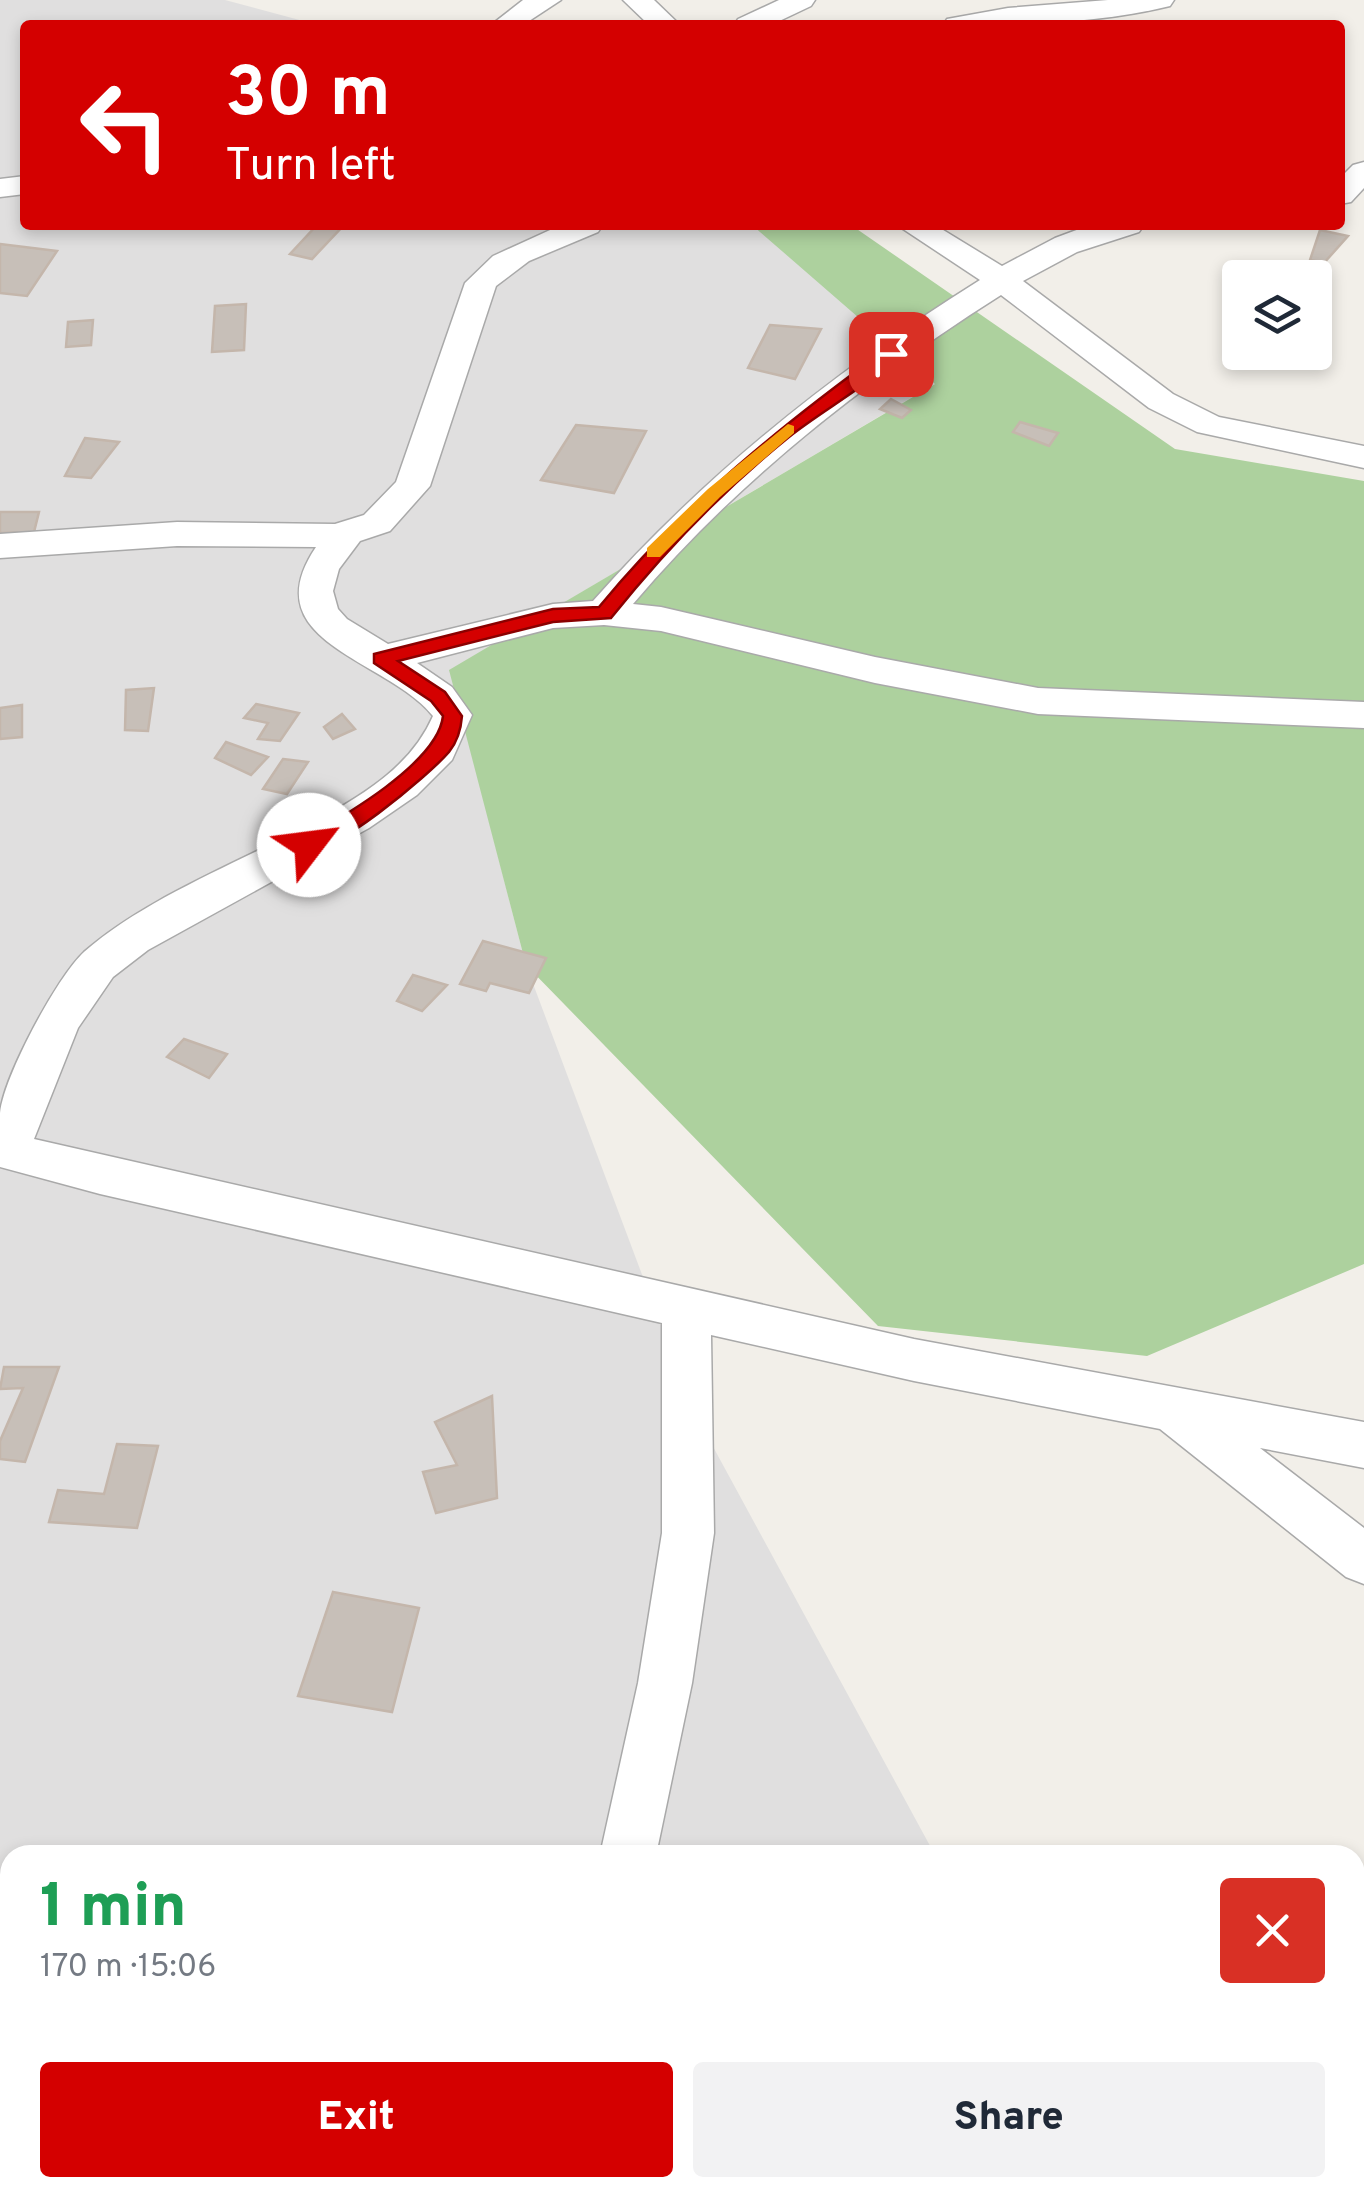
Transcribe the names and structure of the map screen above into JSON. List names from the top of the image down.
{
  "page": {
    "turn": ["30 m", "Turn left"],
    "heading": ["1 min", "170 m · 15:06"],
    "buttons": ["Exit", "Share"]
  }
}
